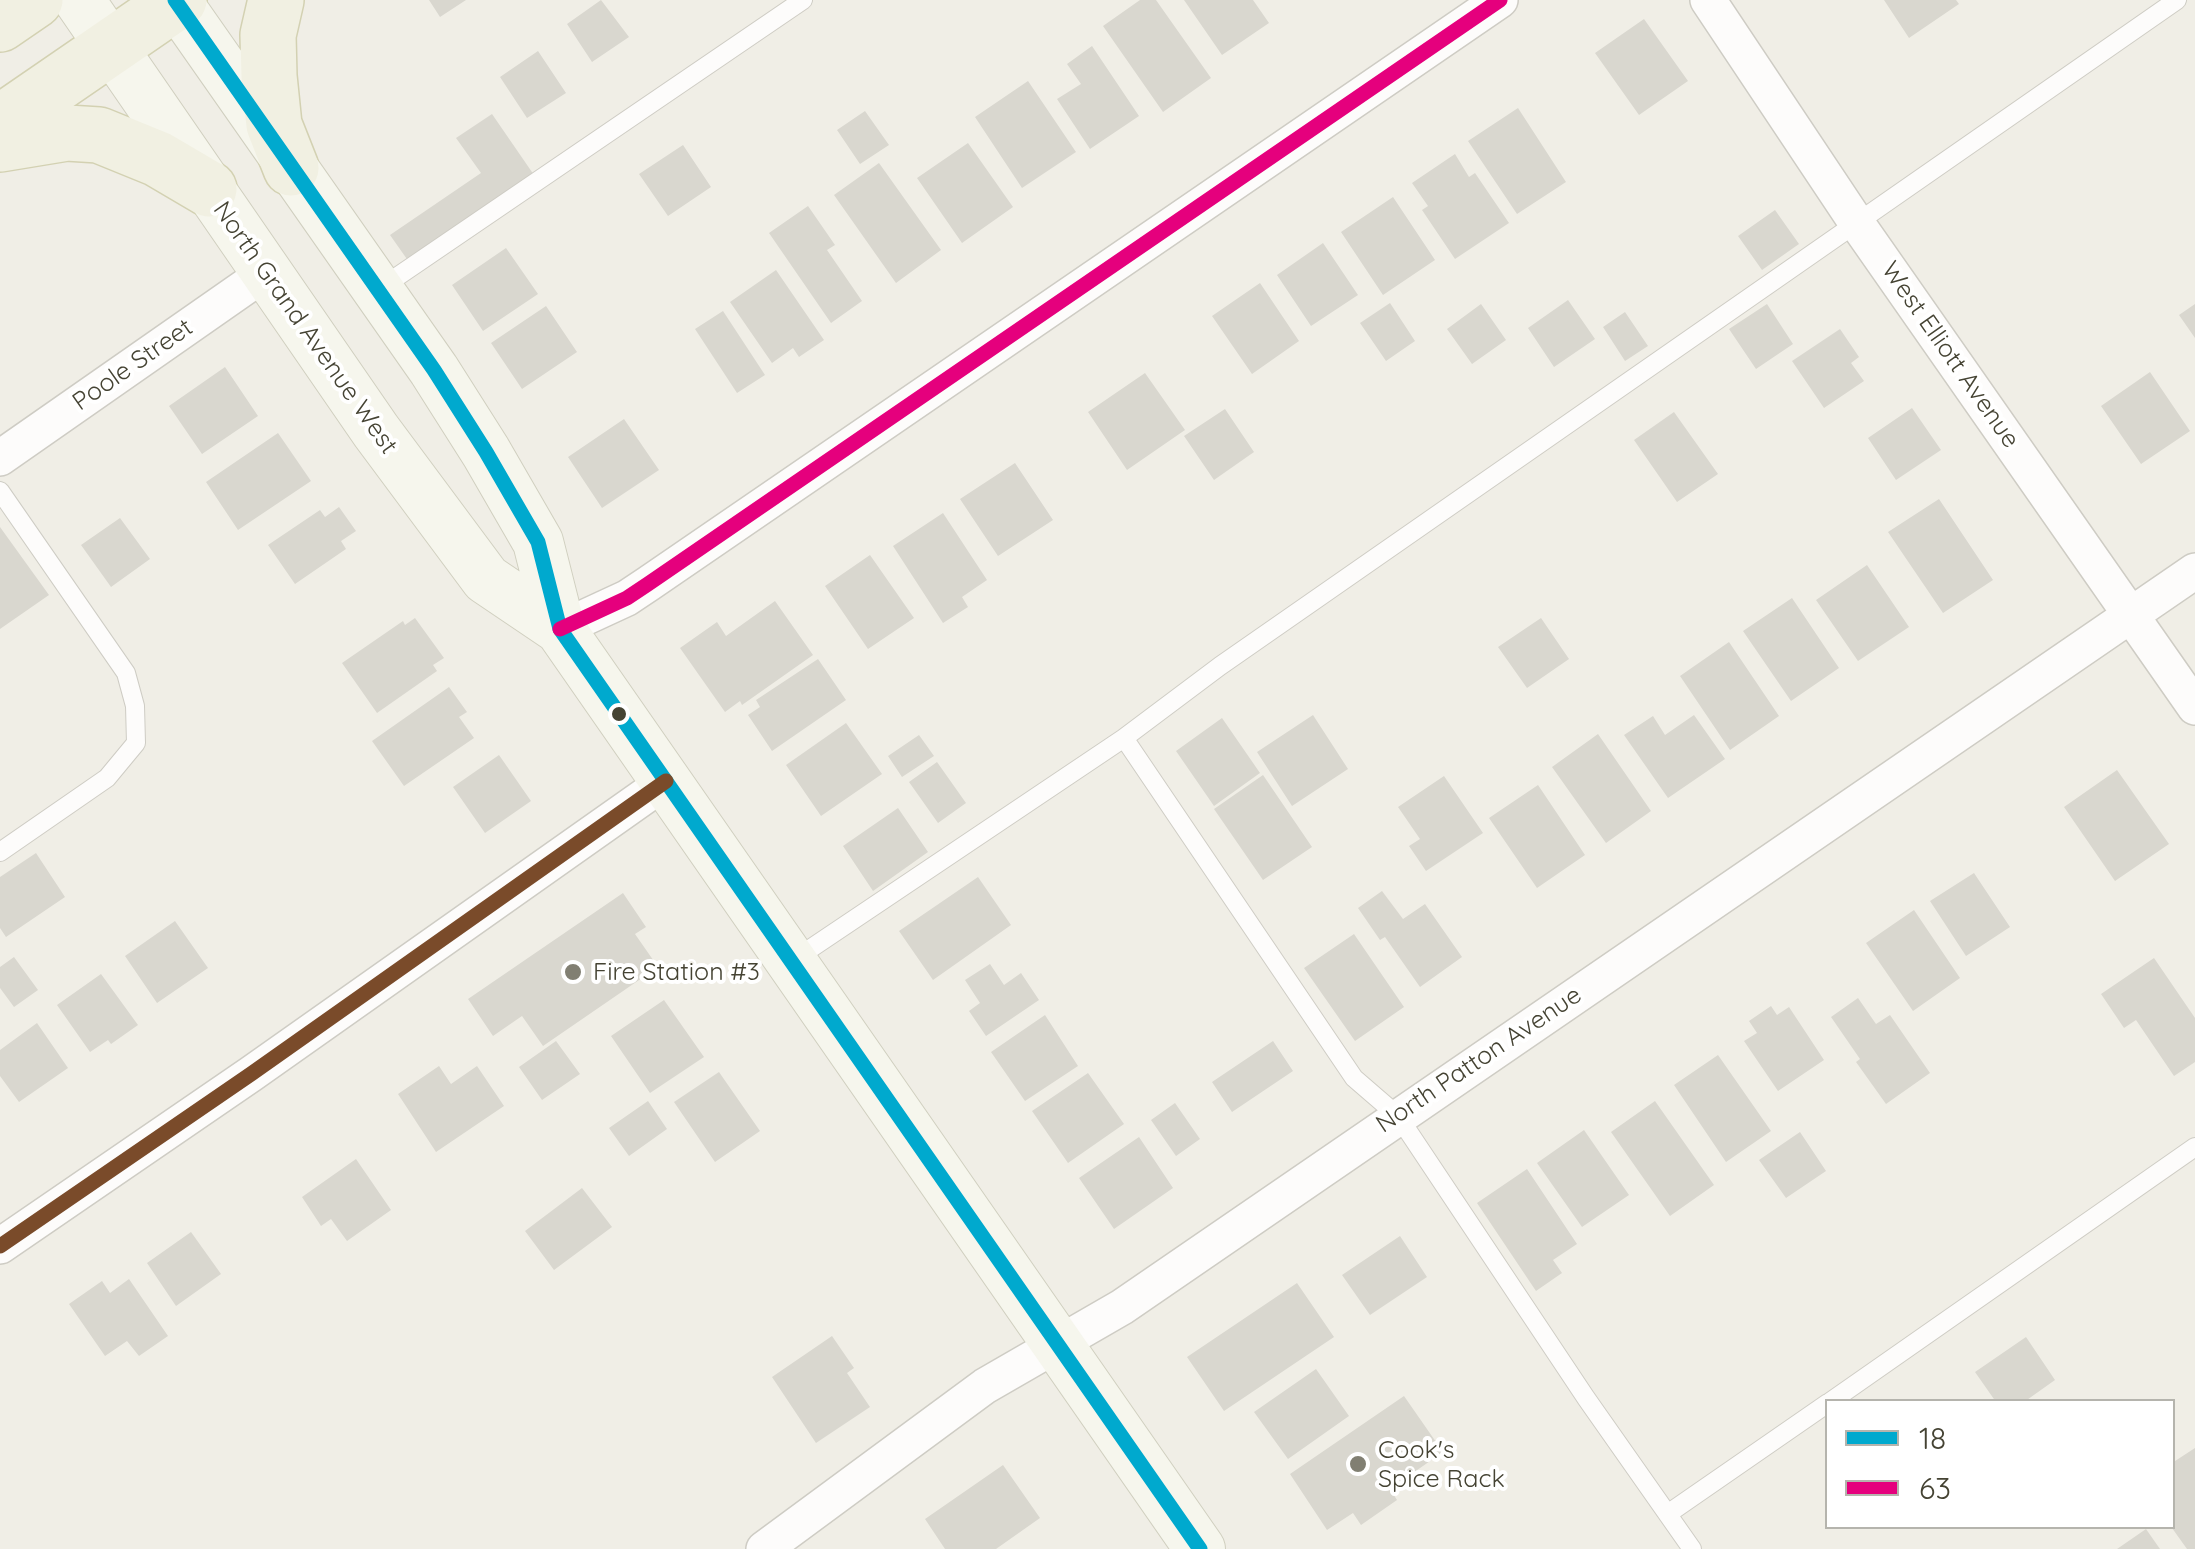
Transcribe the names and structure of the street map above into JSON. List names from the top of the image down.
{
  "streets": {
    "main road": ["North Grand Avenue West"],
    "street": ["West Elliott Avenue", "Poole Street", "North Patton Avenue"]
  },
  "crossings": [
    ["North Grand Avenue West", "Poole Street"],
    ["North Grand Avenue West", "North Patton Avenue"],
    ["West Elliott Avenue", "North Patton Avenue"]
  ],
  "places": ["Fire Station #3", "Cook's Spice Rack"],
  "lines": ["transit line 18", "transit line 63"],
  "legend": ["18", "63"]
}
